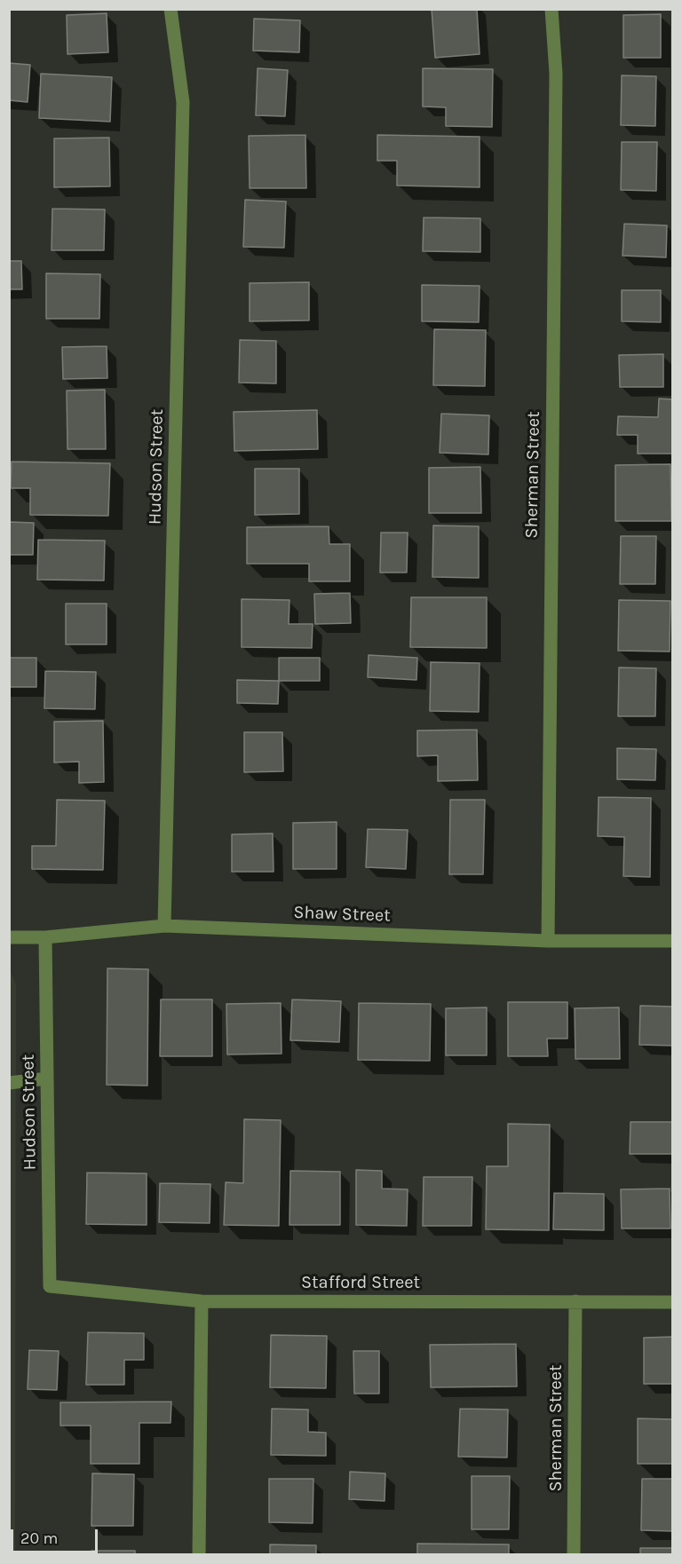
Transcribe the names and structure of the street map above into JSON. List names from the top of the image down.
{
  "streets": {
    "street": [
      "Hudson Street",
      "Sherman Street",
      "Shaw Street",
      "Stafford Street"
    ]
  },
  "crossings": [
    ["Hudson Street", "Shaw Street"],
    ["Hudson Street", "Stafford Street"],
    ["Sherman Street", "Shaw Street"],
    ["Sherman Street", "Stafford Street"]
  ],
  "scale_bar": "20 m"
}
